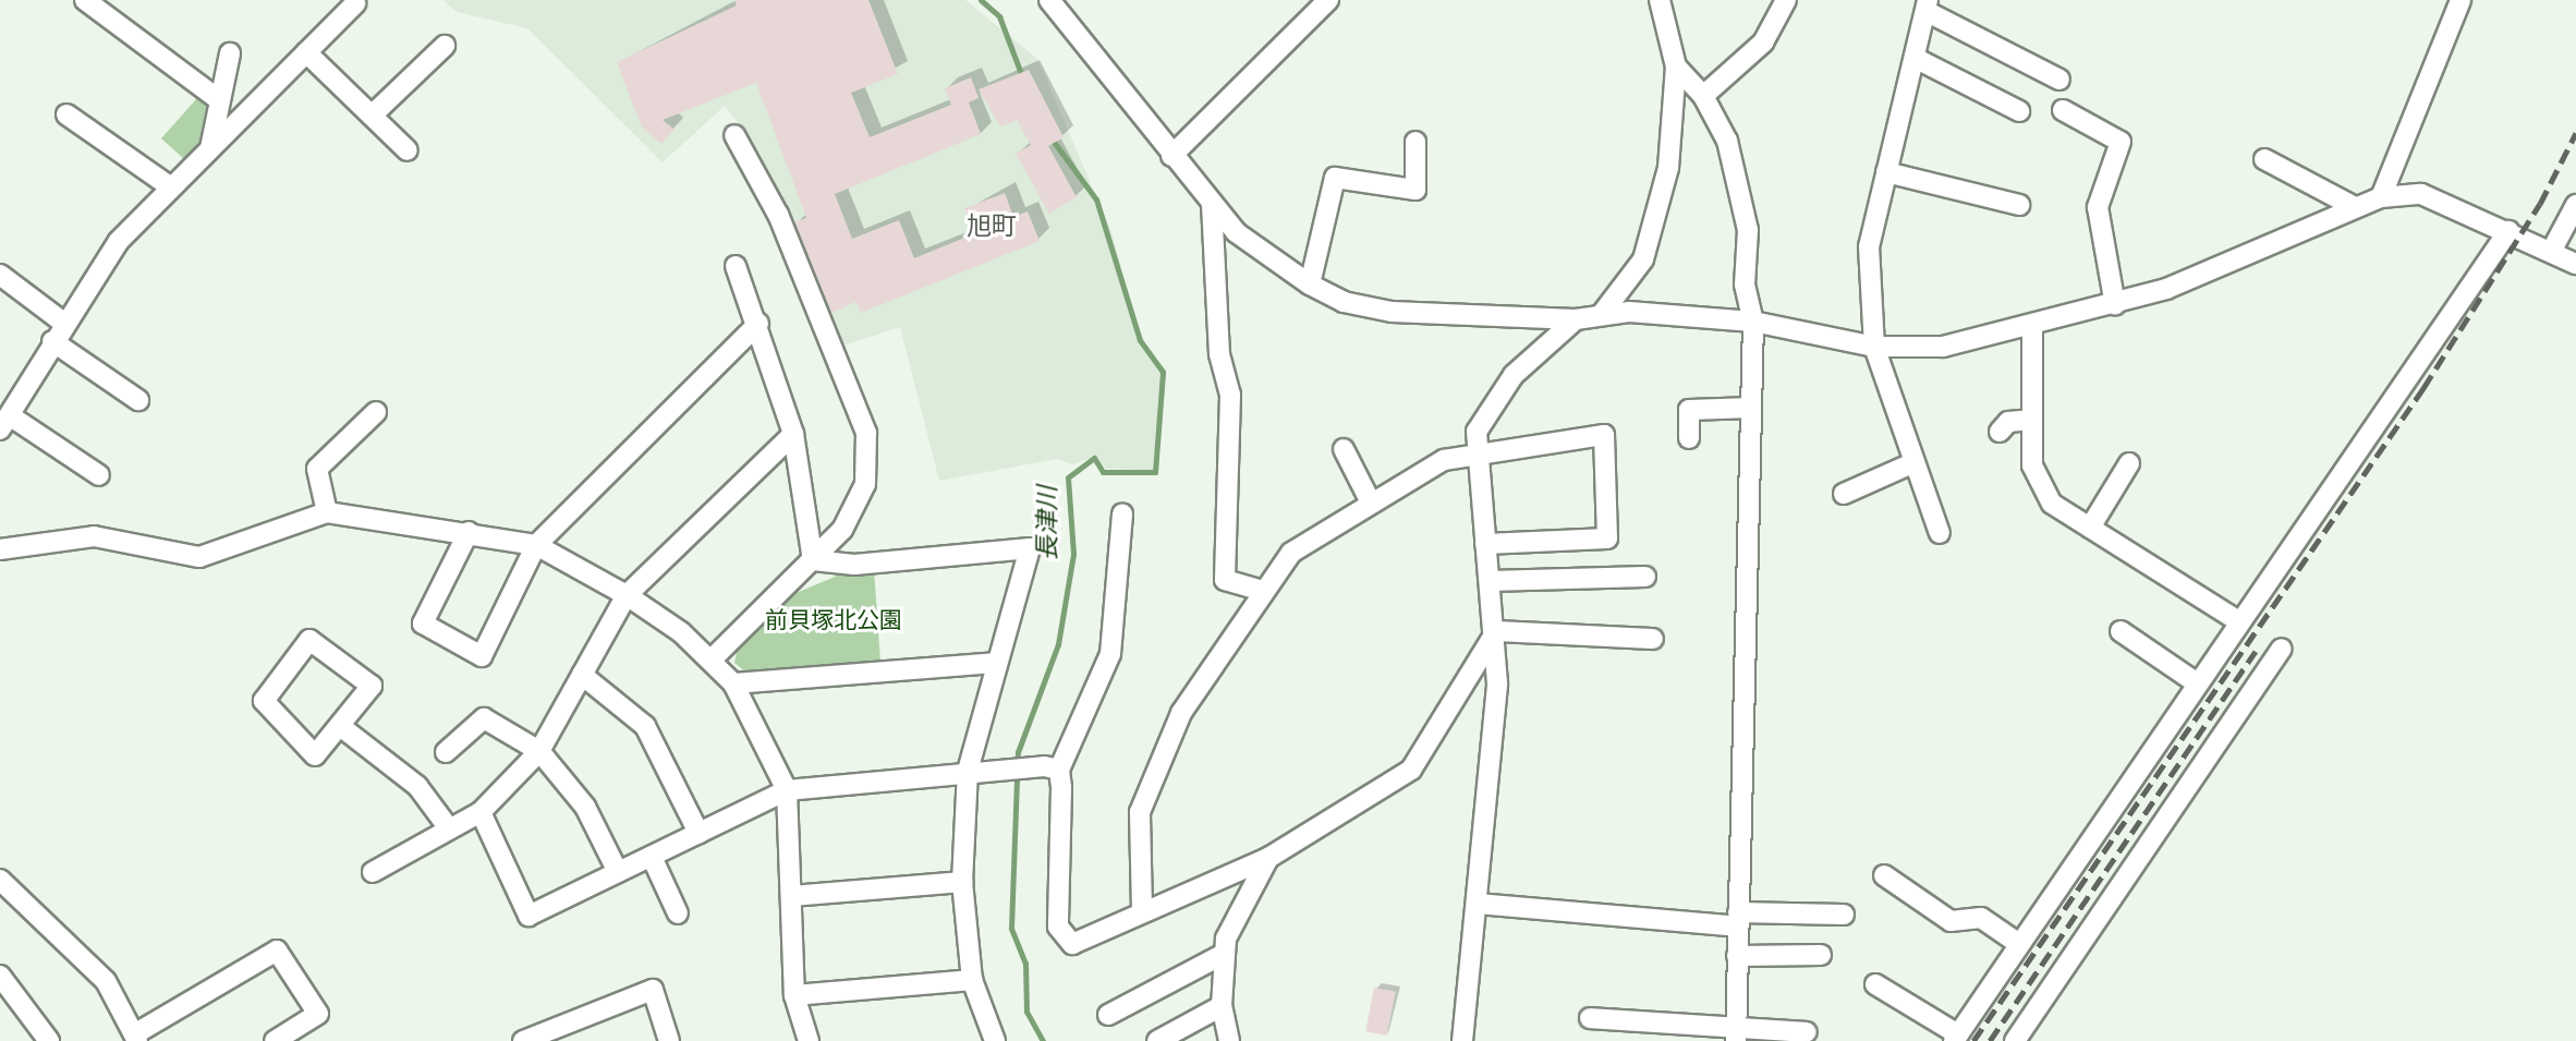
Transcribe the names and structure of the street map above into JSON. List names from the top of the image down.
{
  "districts": ["旭町"],
  "water": ["長津川"],
  "parks": ["前貝塚北公園"]
}
